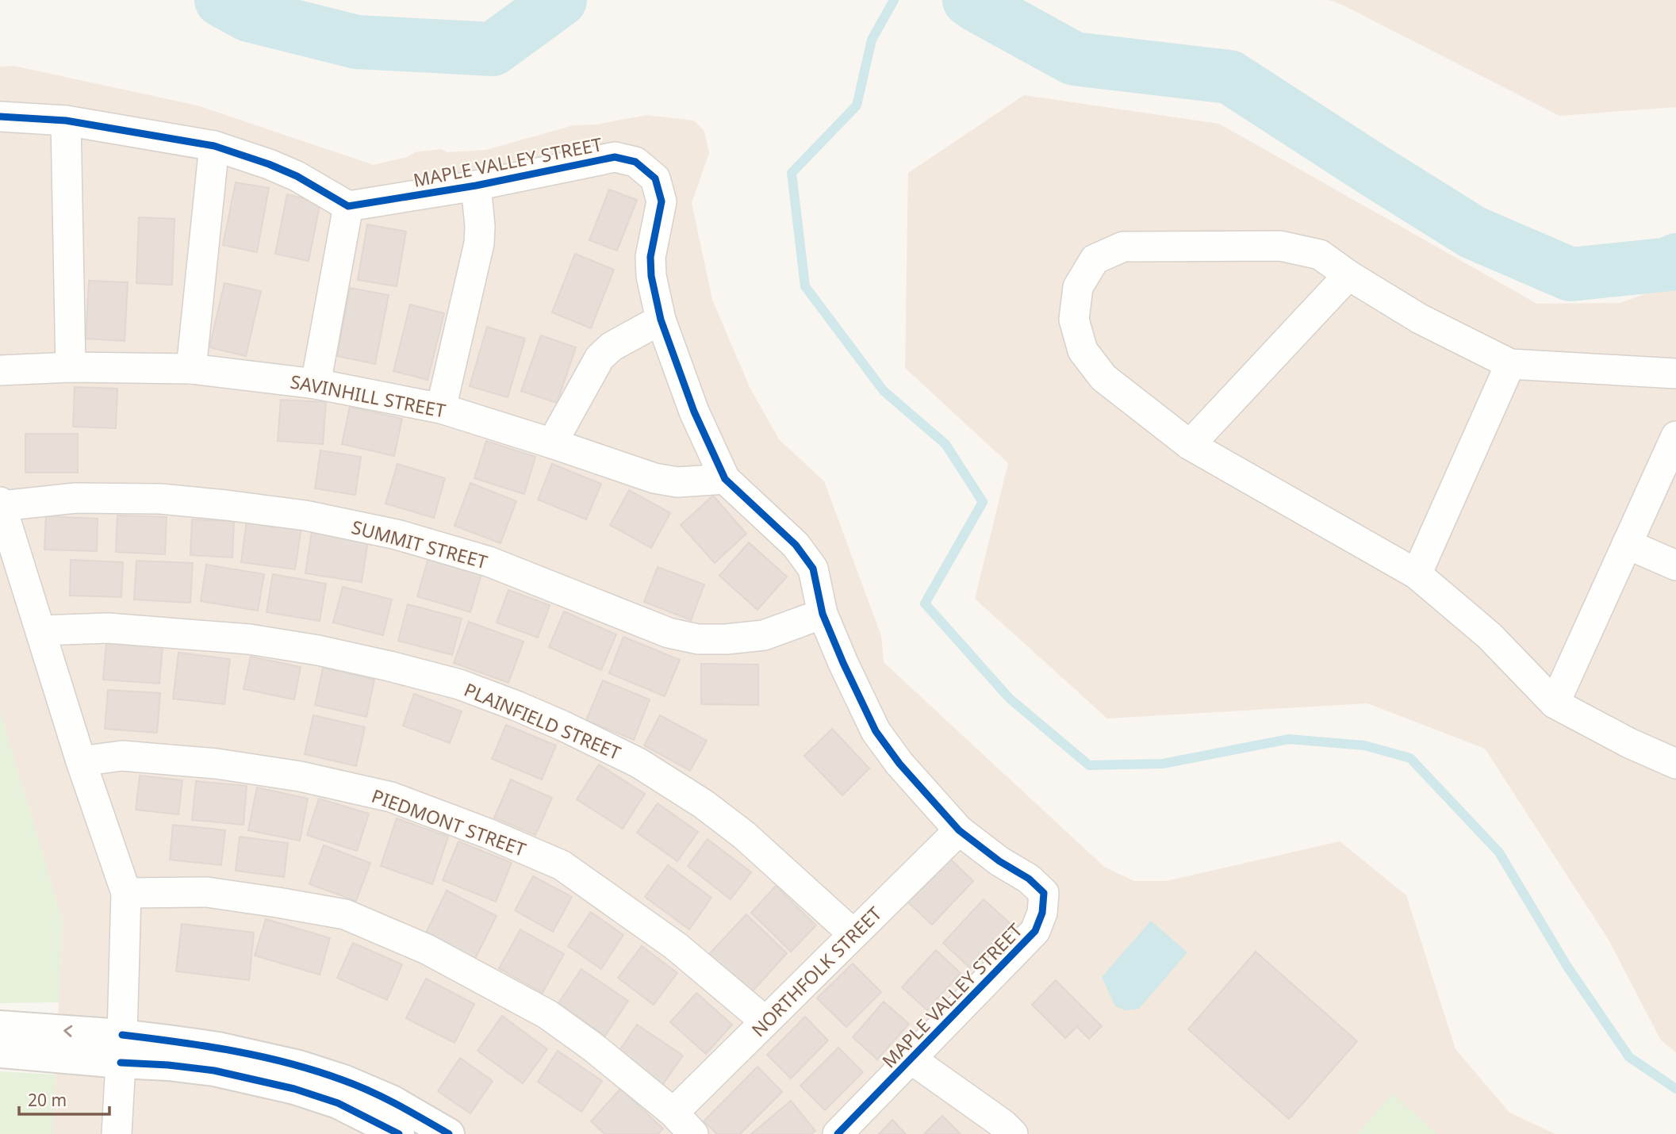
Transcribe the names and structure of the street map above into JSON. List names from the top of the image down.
{
  "streets": {
    "street": [
      "MAPLE VALLEY STREET",
      "SAVINHILL STREET",
      "SUMMIT STREET",
      "PLAINFIELD STREET",
      "PIEDMONT STREET",
      "NORTHFOLK STREET"
    ]
  },
  "crossings": [
    ["MAPLE VALLEY STREET", "SAVINHILL STREET"],
    ["MAPLE VALLEY STREET", "SUMMIT STREET"],
    ["MAPLE VALLEY STREET", "NORTHFOLK STREET"],
    ["PLAINFIELD STREET", "NORTHFOLK STREET"],
    ["PIEDMONT STREET", "NORTHFOLK STREET"]
  ],
  "scale_bar": "20 m"
}
